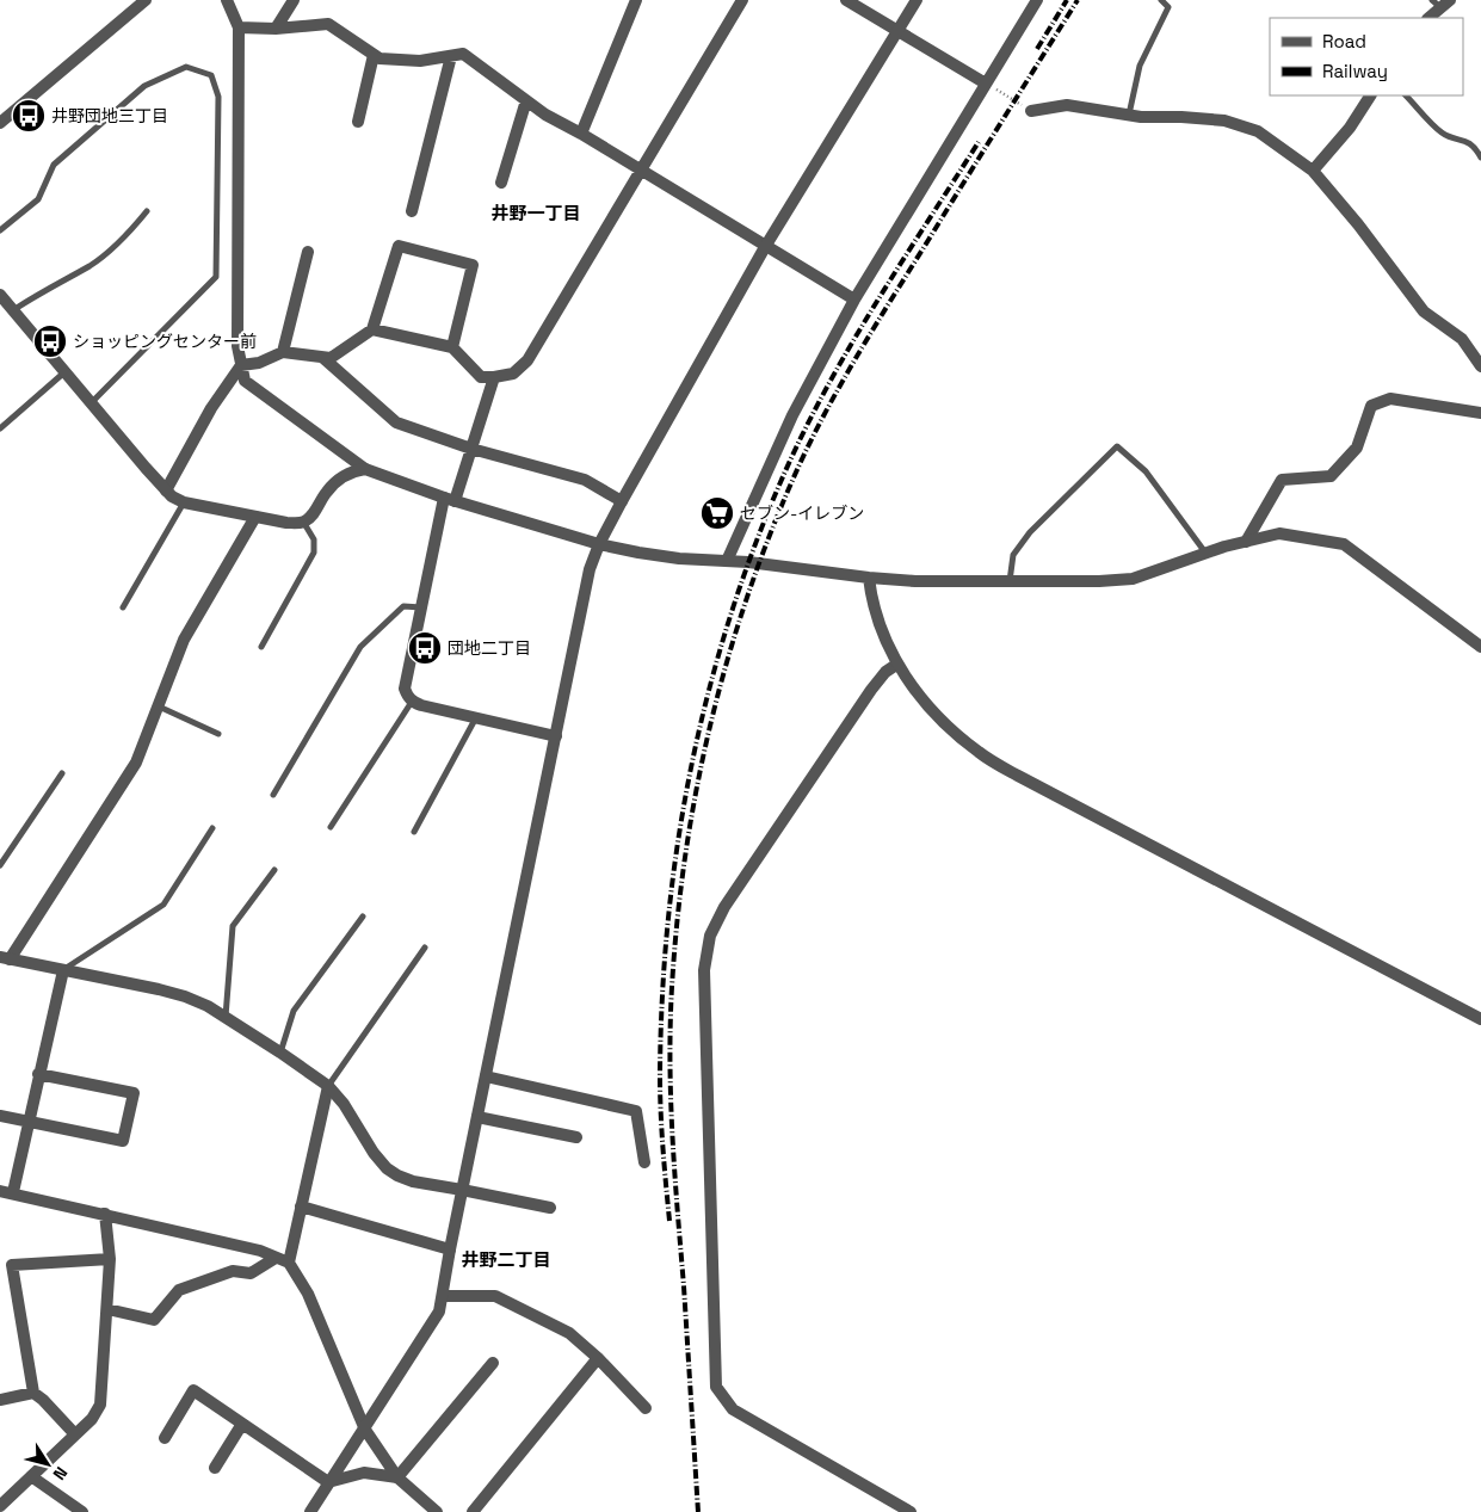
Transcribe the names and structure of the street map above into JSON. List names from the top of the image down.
{
  "districts": ["井野一丁目", "井野二丁目"],
  "places": {
    "bus stop": ["井野団地三丁目", "ショッピングセンター前", "団地二丁目"],
    "supermarket": ["セブン-イレブン"]
  },
  "legend": ["Road", "Railway"],
  "north": "bottom right"
}
